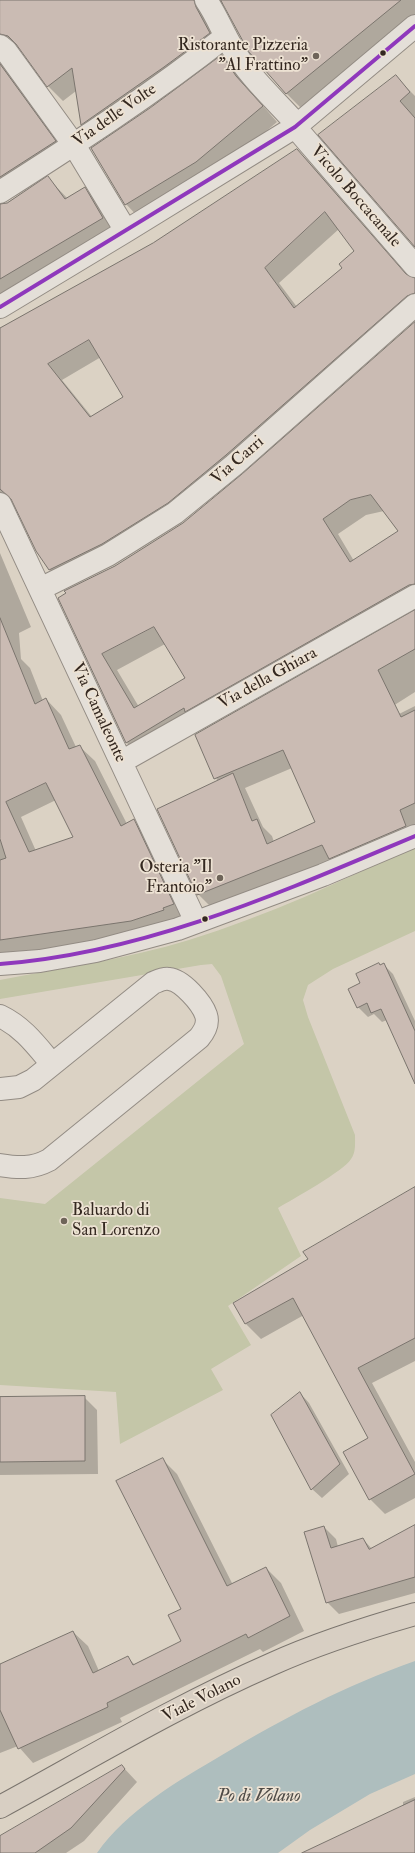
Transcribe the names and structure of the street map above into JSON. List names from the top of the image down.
{
  "streets": {
    "main road": ["Viale Volano"],
    "street": [
      "Via delle Volte",
      "Vicolo Boccacanale",
      "Via Carri",
      "Via della Ghiara",
      "Via Camaleonte"
    ]
  },
  "crossings": [
    ["Via delle Volte", "Vicolo Boccacanale"],
    ["Via Carri", "Via Camaleonte"],
    ["Via della Ghiara", "Via Camaleonte"]
  ],
  "water": ["Po di Volano"],
  "places": ["Ristorante Pizzeria \"Al Frattino\"", "Osteria \"Il Frantoio\"", "Baluardo di San Lorenzo"]
}
